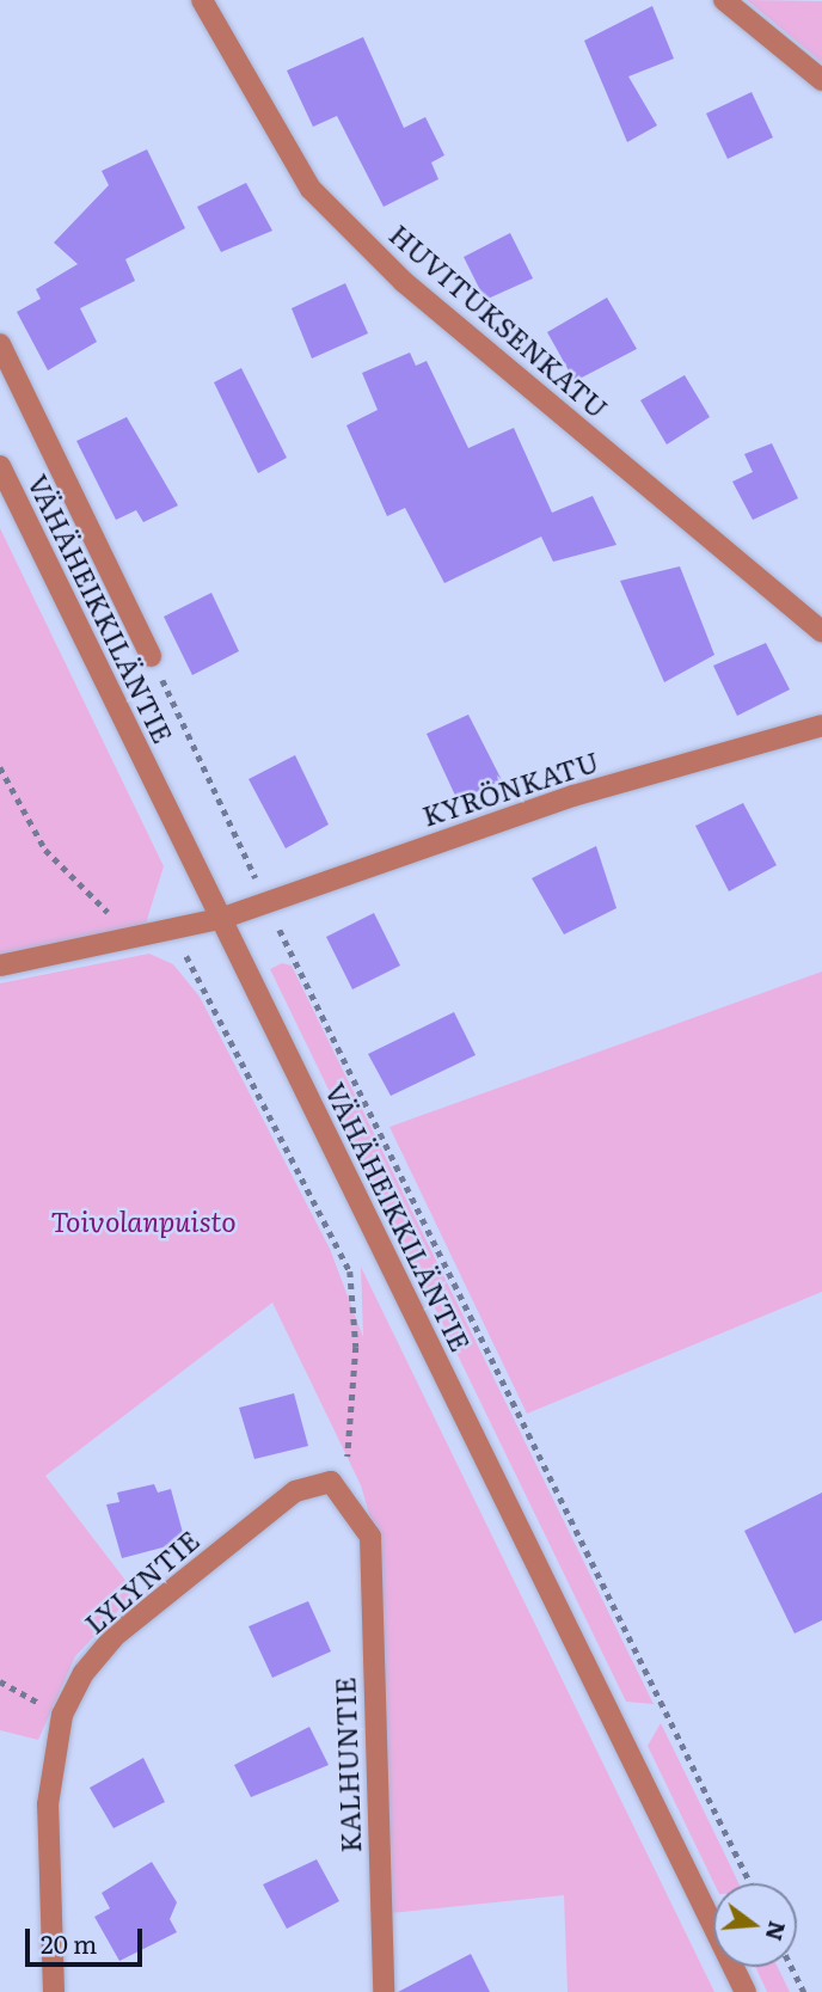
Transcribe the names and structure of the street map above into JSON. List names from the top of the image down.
{
  "streets": {
    "street": [
      "HUVITUKSENKATU",
      "VÄHÄHEIKKILÄNTIE",
      "KYRÖNKATU",
      "LYLYNTIE",
      "KALHUNTIE"
    ]
  },
  "crossings": [
    ["VÄHÄHEIKKILÄNTIE", "KYRÖNKATU"],
    ["LYLYNTIE", "KALHUNTIE"]
  ],
  "parks": ["Toivolanpuisto"],
  "scale_bar": "20 m",
  "north": "right"
}
